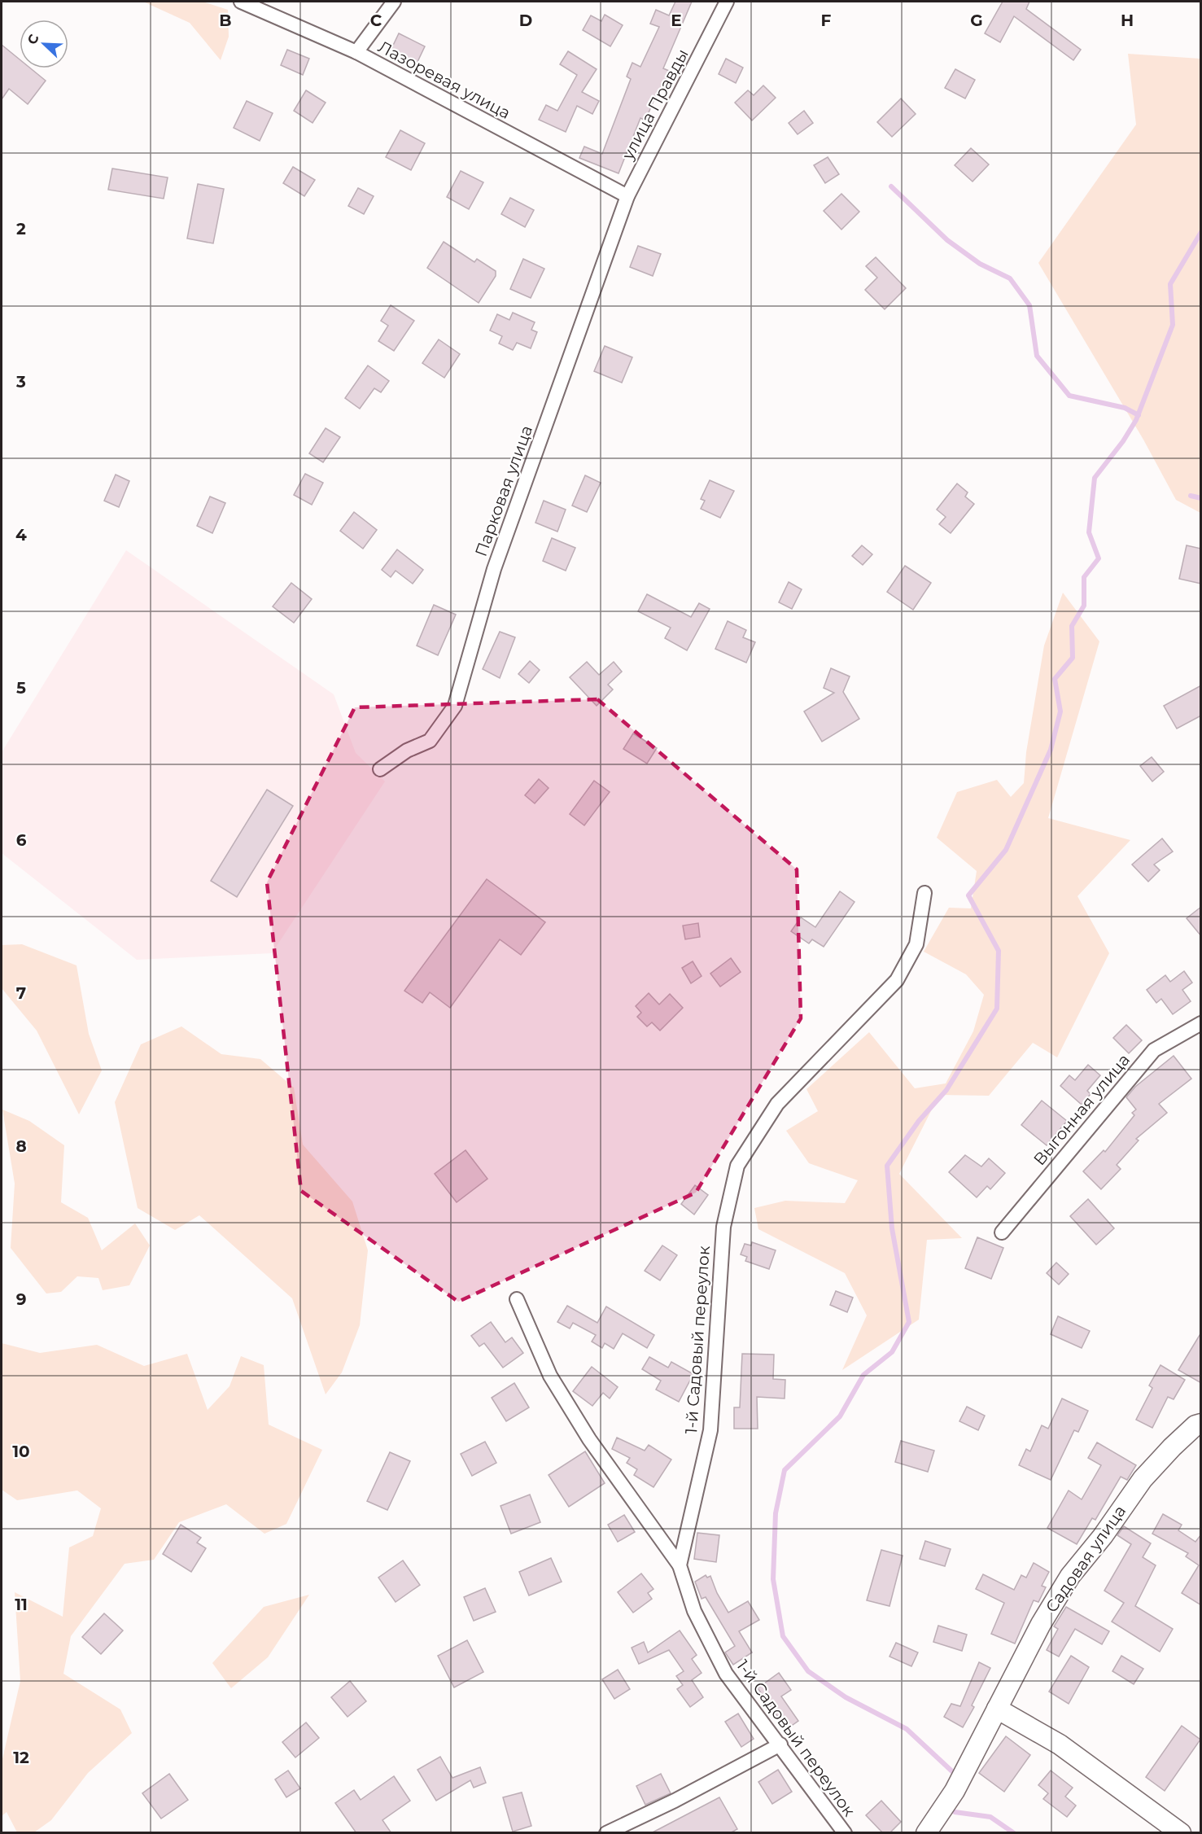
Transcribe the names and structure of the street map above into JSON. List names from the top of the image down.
{
  "streets": {
    "street": [
      "Лазоревая улица",
      "улица Правды",
      "Парковая улица",
      "Выгонная улица",
      "1-й Садовый переулок",
      "Садовая улица"
    ]
  },
  "crossings": [
    ["Лазоревая улица", "улица Правды"],
    ["Лазоревая улица", "Парковая улица"],
    ["улица Правды", "Парковая улица"]
  ],
  "north": "top left",
  "grid": {
    "columns": [
      "B",
      "C",
      "D",
      "E",
      "F",
      "G",
      "H"
    ],
    "rows": [
      "2",
      "3",
      "4",
      "5",
      "6",
      "7",
      "8",
      "9",
      "10",
      "11",
      "12"
    ]
  }
}
